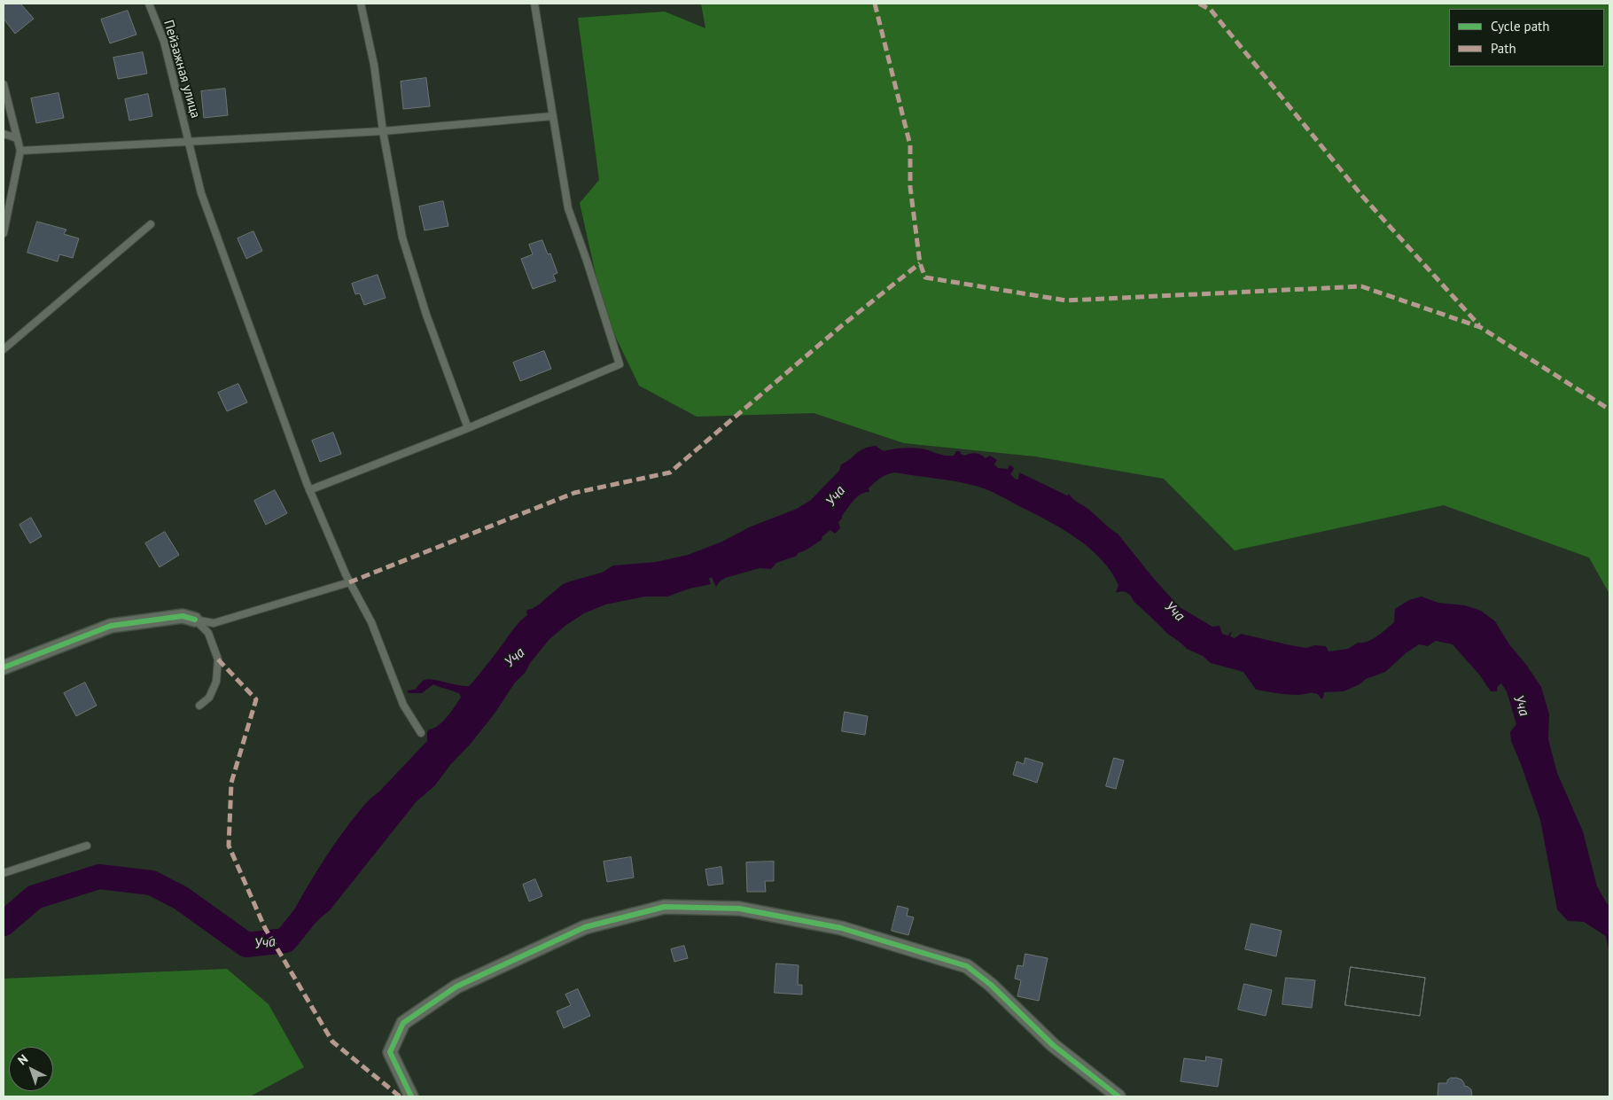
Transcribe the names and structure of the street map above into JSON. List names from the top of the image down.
{
  "streets": {
    "lane": ["Пейзажная улица"]
  },
  "water": ["Уча"],
  "legend": ["Cycle path", "Path"],
  "north": "top left"
}
